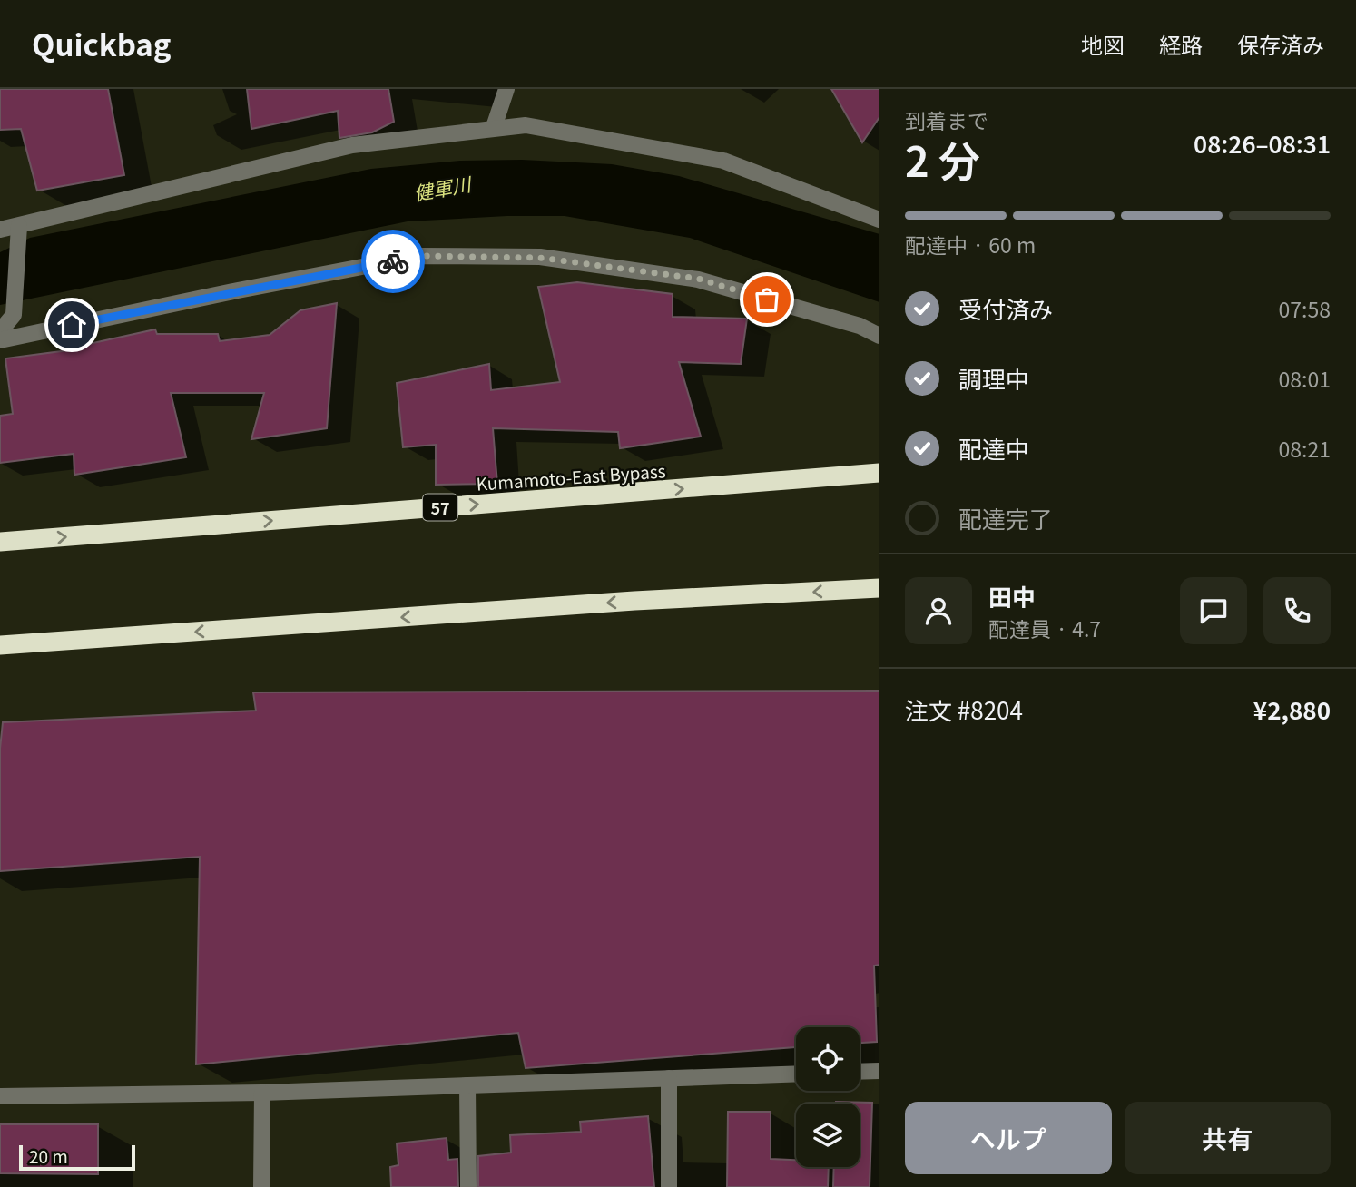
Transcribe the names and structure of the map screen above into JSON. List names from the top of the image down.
{
  "streets": {
    "highway": ["Kumamoto-East Bypass", "57"]
  },
  "water": ["健軍川"],
  "scale_bar": "20 m",
  "page": {
    "header": "Quickbag",
    "nav": ["地図", "経路", "保存済み"],
    "heading": ["2 分", "到着まで", "08:26–08:31"],
    "panel": [
      "田中",
      "配達員 · 4.7",
      "注文 #8204",
      "¥2,880"
    ],
    "bar": "配達中 · 60 m",
    "list": [
      ["受付済み", "07:58"],
      ["調理中", "08:01"],
      ["配達中", "08:21"],
      "配達完了"
    ],
    "buttons": ["ヘルプ", "共有"],
    "scale": "20 m"
  }
}
